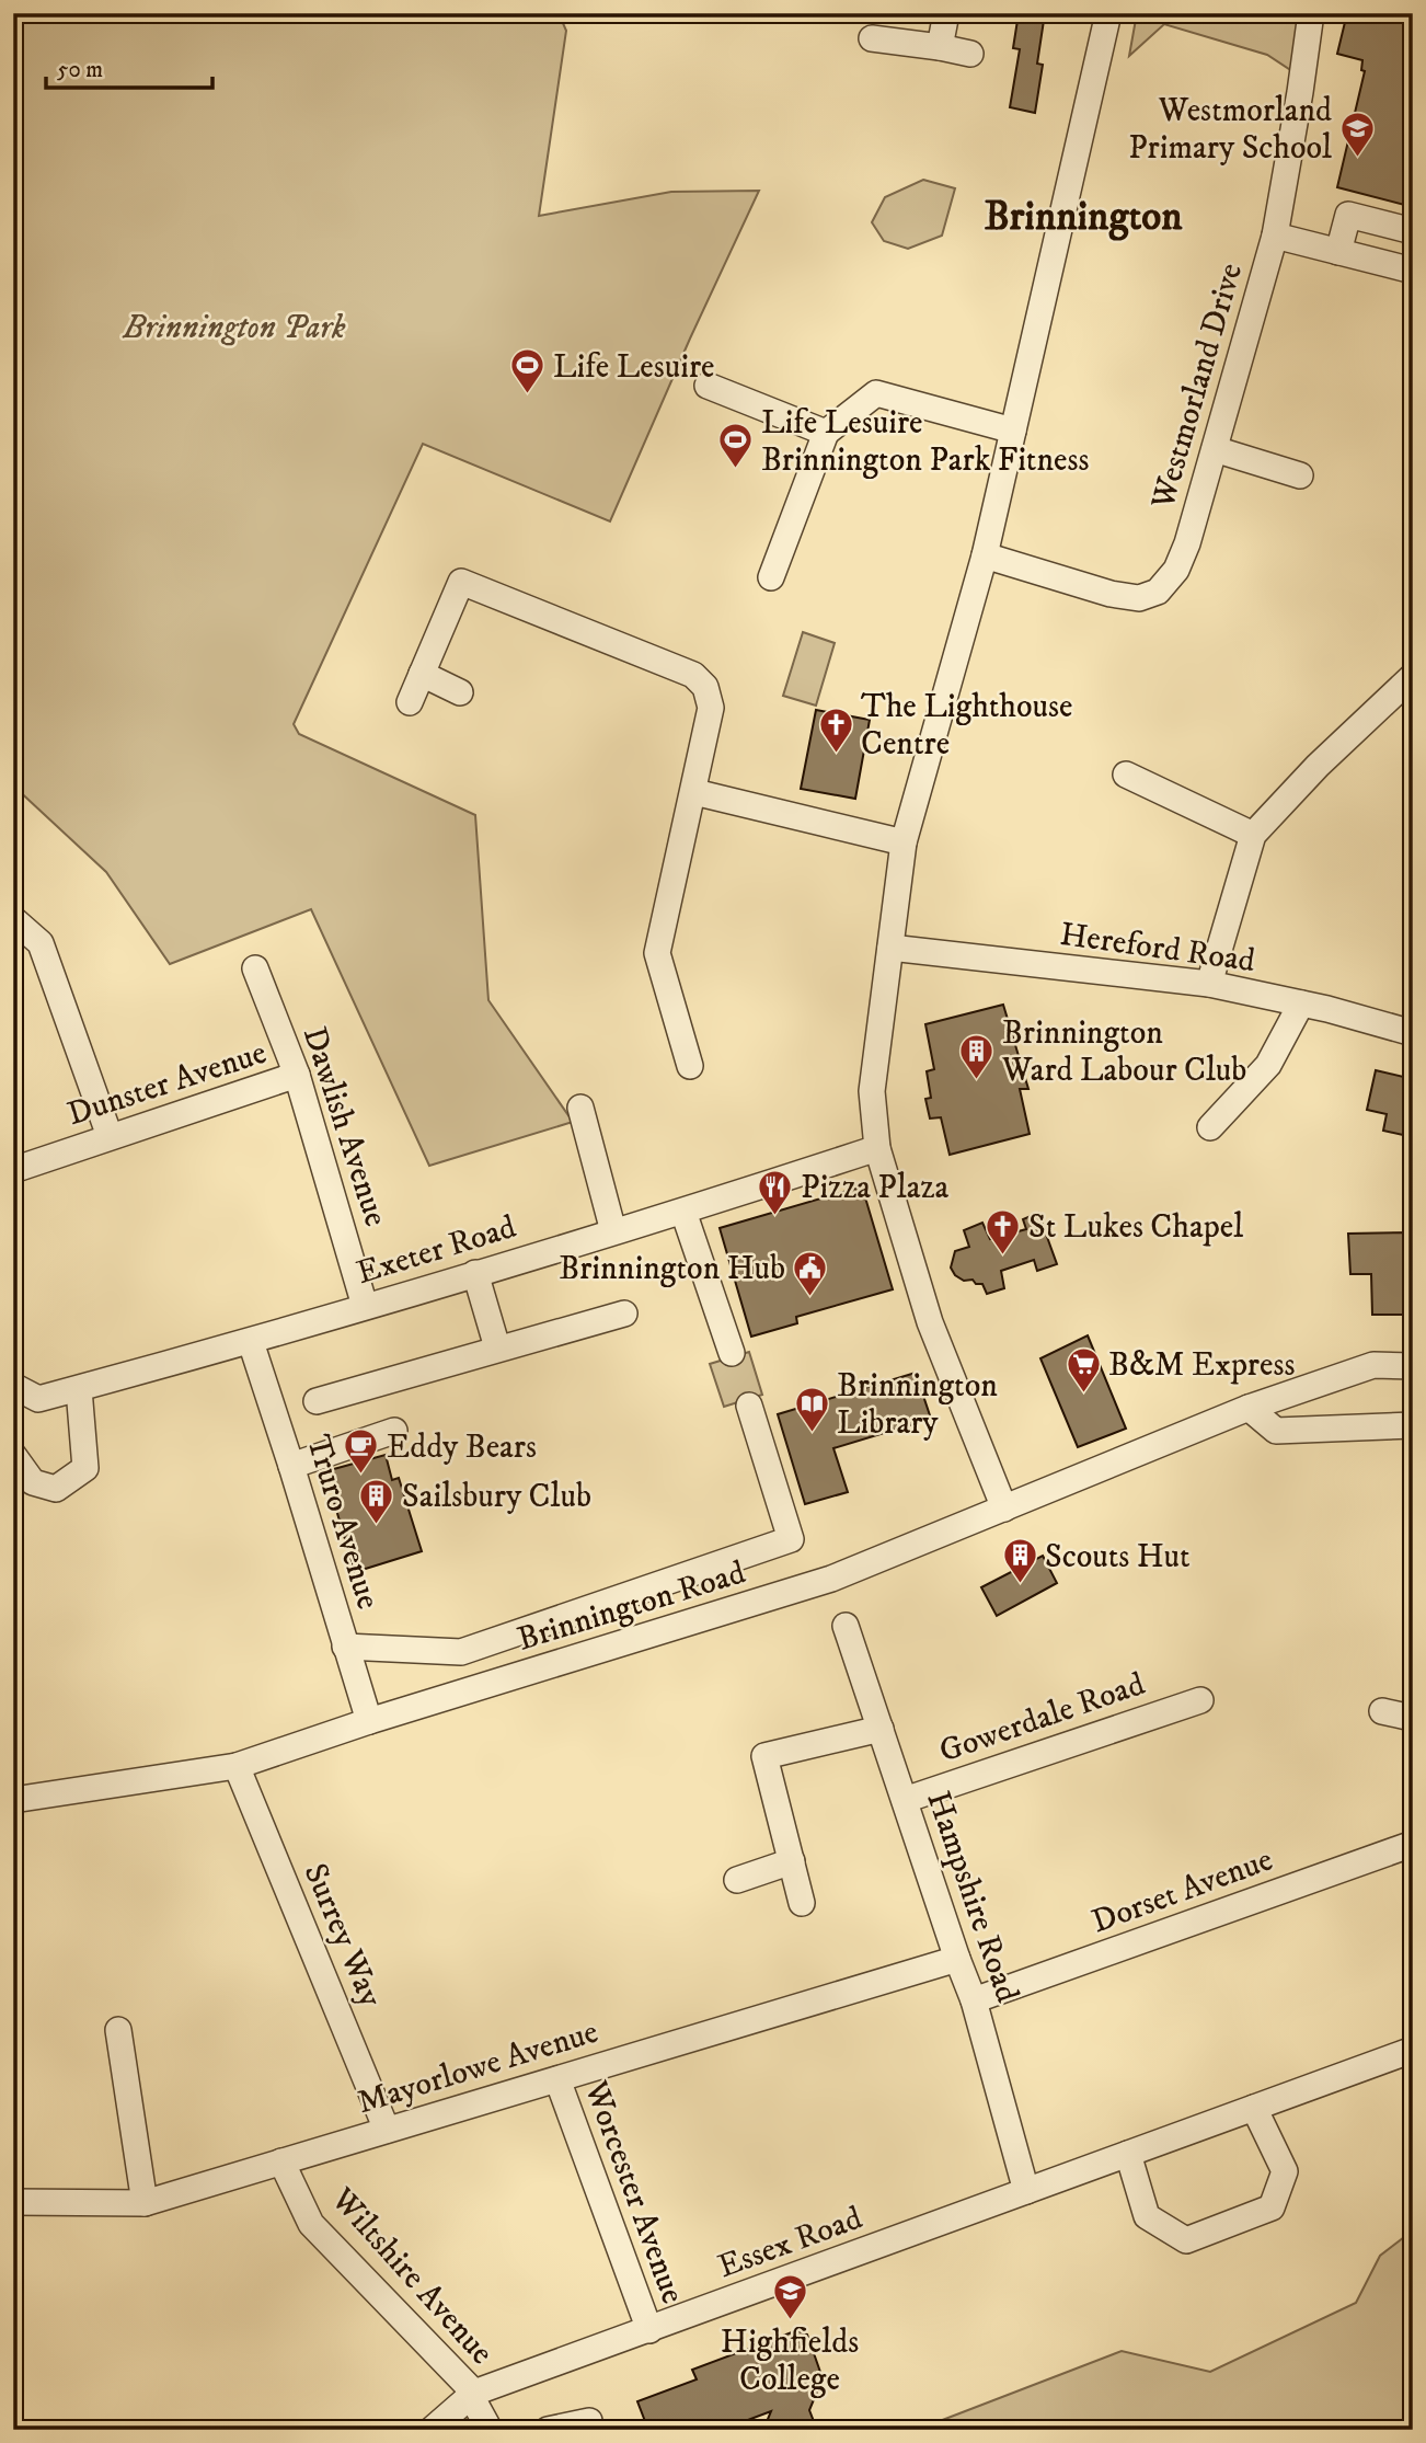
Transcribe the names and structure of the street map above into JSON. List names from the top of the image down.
{
  "streets": {
    "street": [
      "Westmorland Drive",
      "Hereford Road",
      "Dunster Avenue",
      "Dawlish Avenue",
      "Exeter Road",
      "Truro Avenue",
      "Brinnington Road",
      "Gowerdale Road",
      "Dorset Avenue",
      "Hampshire Road",
      "Surrey Way",
      "Mayorlowe Avenue",
      "Worcester Avenue",
      "Essex Road",
      "Wiltshire Avenue"
    ]
  },
  "crossings": [
    ["Dunster Avenue", "Dawlish Avenue"],
    ["Dawlish Avenue", "Exeter Road"],
    ["Exeter Road", "Truro Avenue"],
    ["Truro Avenue", "Brinnington Road"],
    ["Brinnington Road", "Surrey Way"],
    ["Gowerdale Road", "Hampshire Road"],
    ["Dorset Avenue", "Hampshire Road"],
    ["Hampshire Road", "Mayorlowe Avenue"],
    ["Hampshire Road", "Essex Road"],
    ["Surrey Way", "Mayorlowe Avenue"],
    ["Mayorlowe Avenue", "Worcester Avenue"],
    ["Mayorlowe Avenue", "Wiltshire Avenue"],
    ["Worcester Avenue", "Essex Road"],
    ["Essex Road", "Wiltshire Avenue"]
  ],
  "districts": ["Brinnington"],
  "parks": ["Brinnington Park"],
  "places": {
    "school or university": ["Westmorland Primary School", "Highfields College"],
    "sports": ["Life Lesuire", "Life Lesuire Brinnington Park Fitness"],
    "church": ["The Lighthouse Centre", "St Lukes Chapel"],
    "building": ["Brinnington Ward Labour Club", "Sailsbury Club", "Scouts Hut"],
    "restaurant": ["Pizza Plaza"],
    "public building": ["Brinnington Hub"],
    "supermarket": ["B&M Express"],
    "library": ["Brinnington Library"],
    "cafe": ["Eddy Bears"]
  },
  "scale_bar": "50 m"
}
